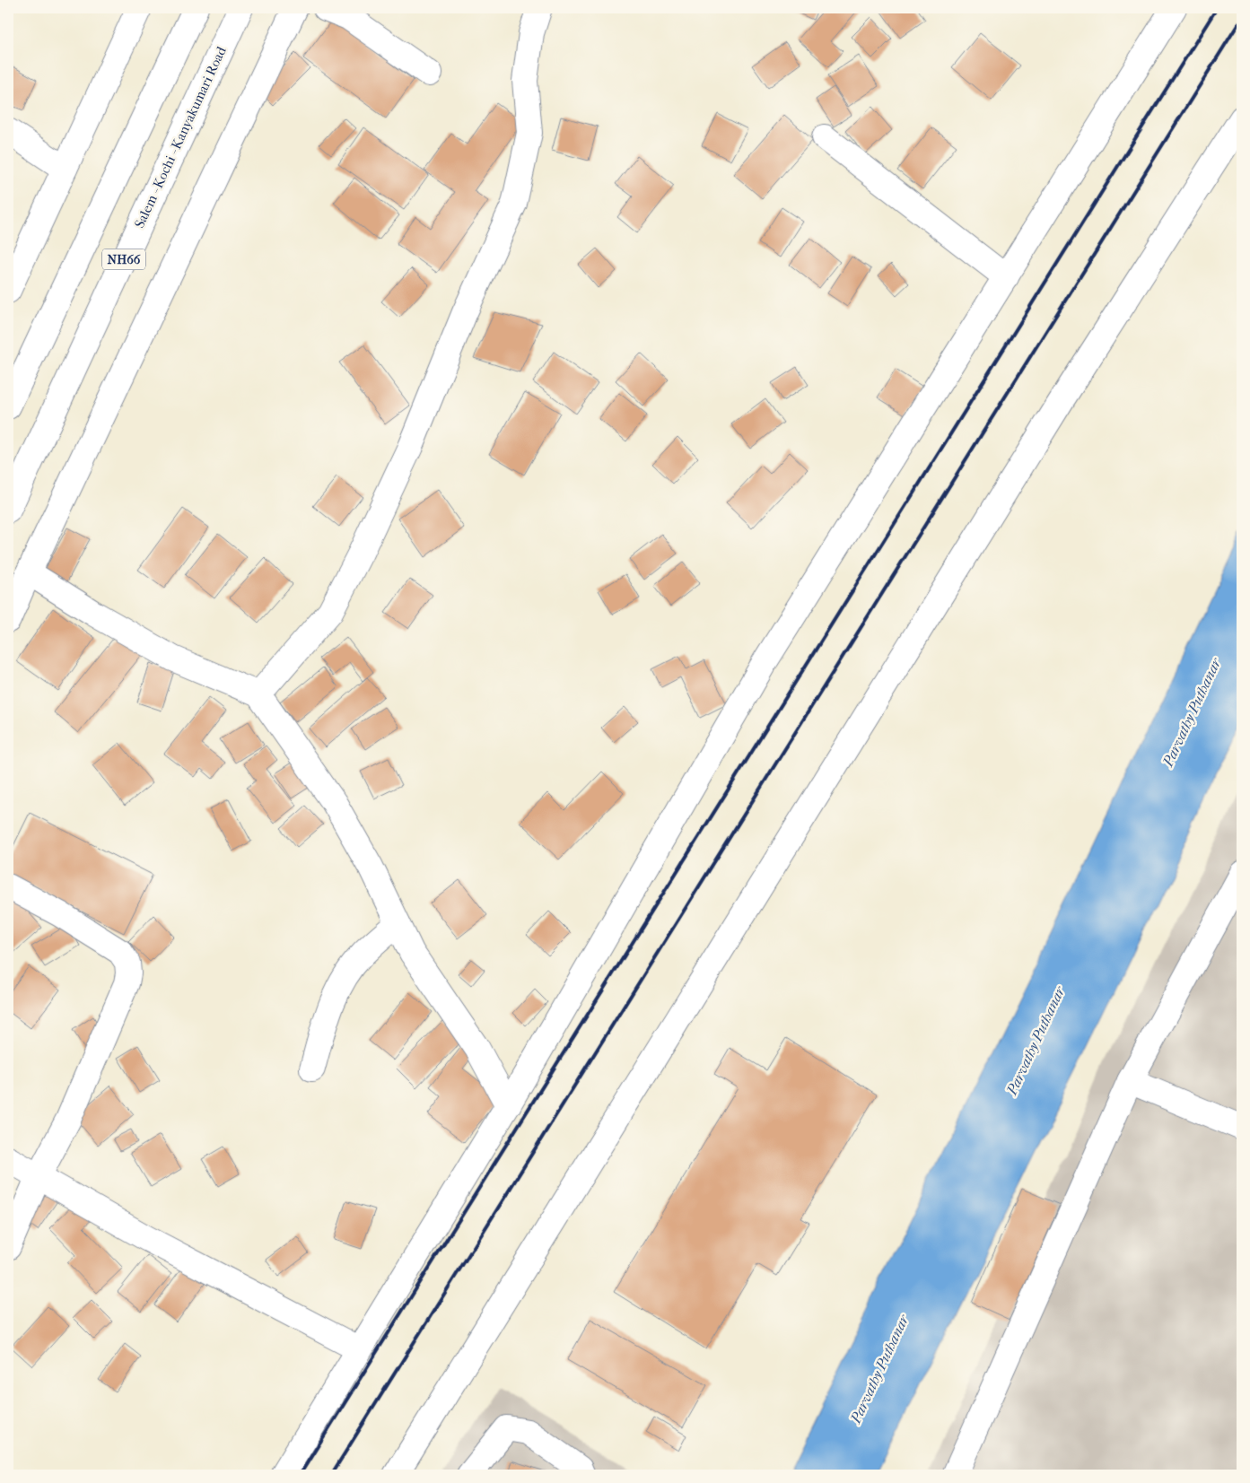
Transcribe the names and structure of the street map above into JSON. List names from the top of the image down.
{
  "streets": {
    "main road": ["Salem - Kochi - Kanyakumari Road", "NH66"]
  },
  "water": ["Parvathy Puthanar"]
}
